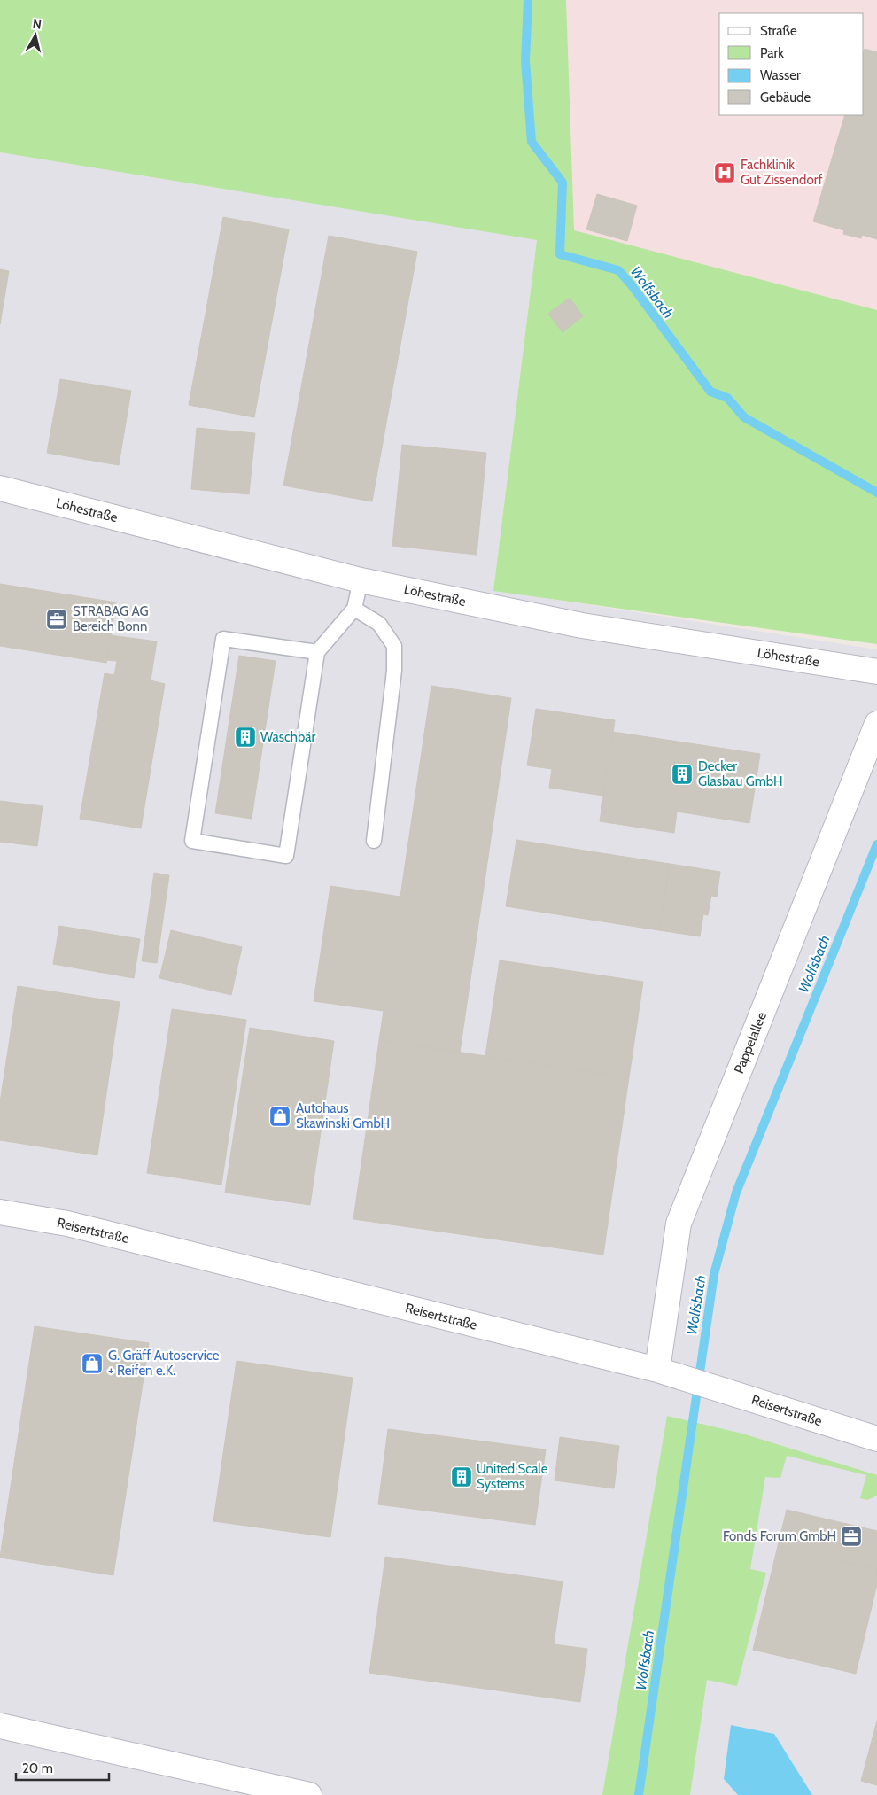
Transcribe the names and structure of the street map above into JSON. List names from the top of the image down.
{
  "streets": {
    "street": ["Löhestraße", "Pappelallee", "Reisertstraße"]
  },
  "crossings": [
    ["Pappelallee", "Reisertstraße"]
  ],
  "water": ["Wolfsbach"],
  "places": {
    "hospital": ["Fachklinik Gut Zissendorf"],
    "office": ["STRABAG AG Bereich Bonn", "Fonds Forum GmbH"],
    "building": ["Waschbär", "Decker Glasbau GmbH", "United Scale Systems"],
    "shop": ["Autohaus Skawinski GmbH", "G. Gräff Autoservice + Reifen e.K."]
  },
  "legend": [
    "Straße",
    "Park",
    "Wasser",
    "Gebäude"
  ],
  "scale_bar": "20 m",
  "north": "top"
}
